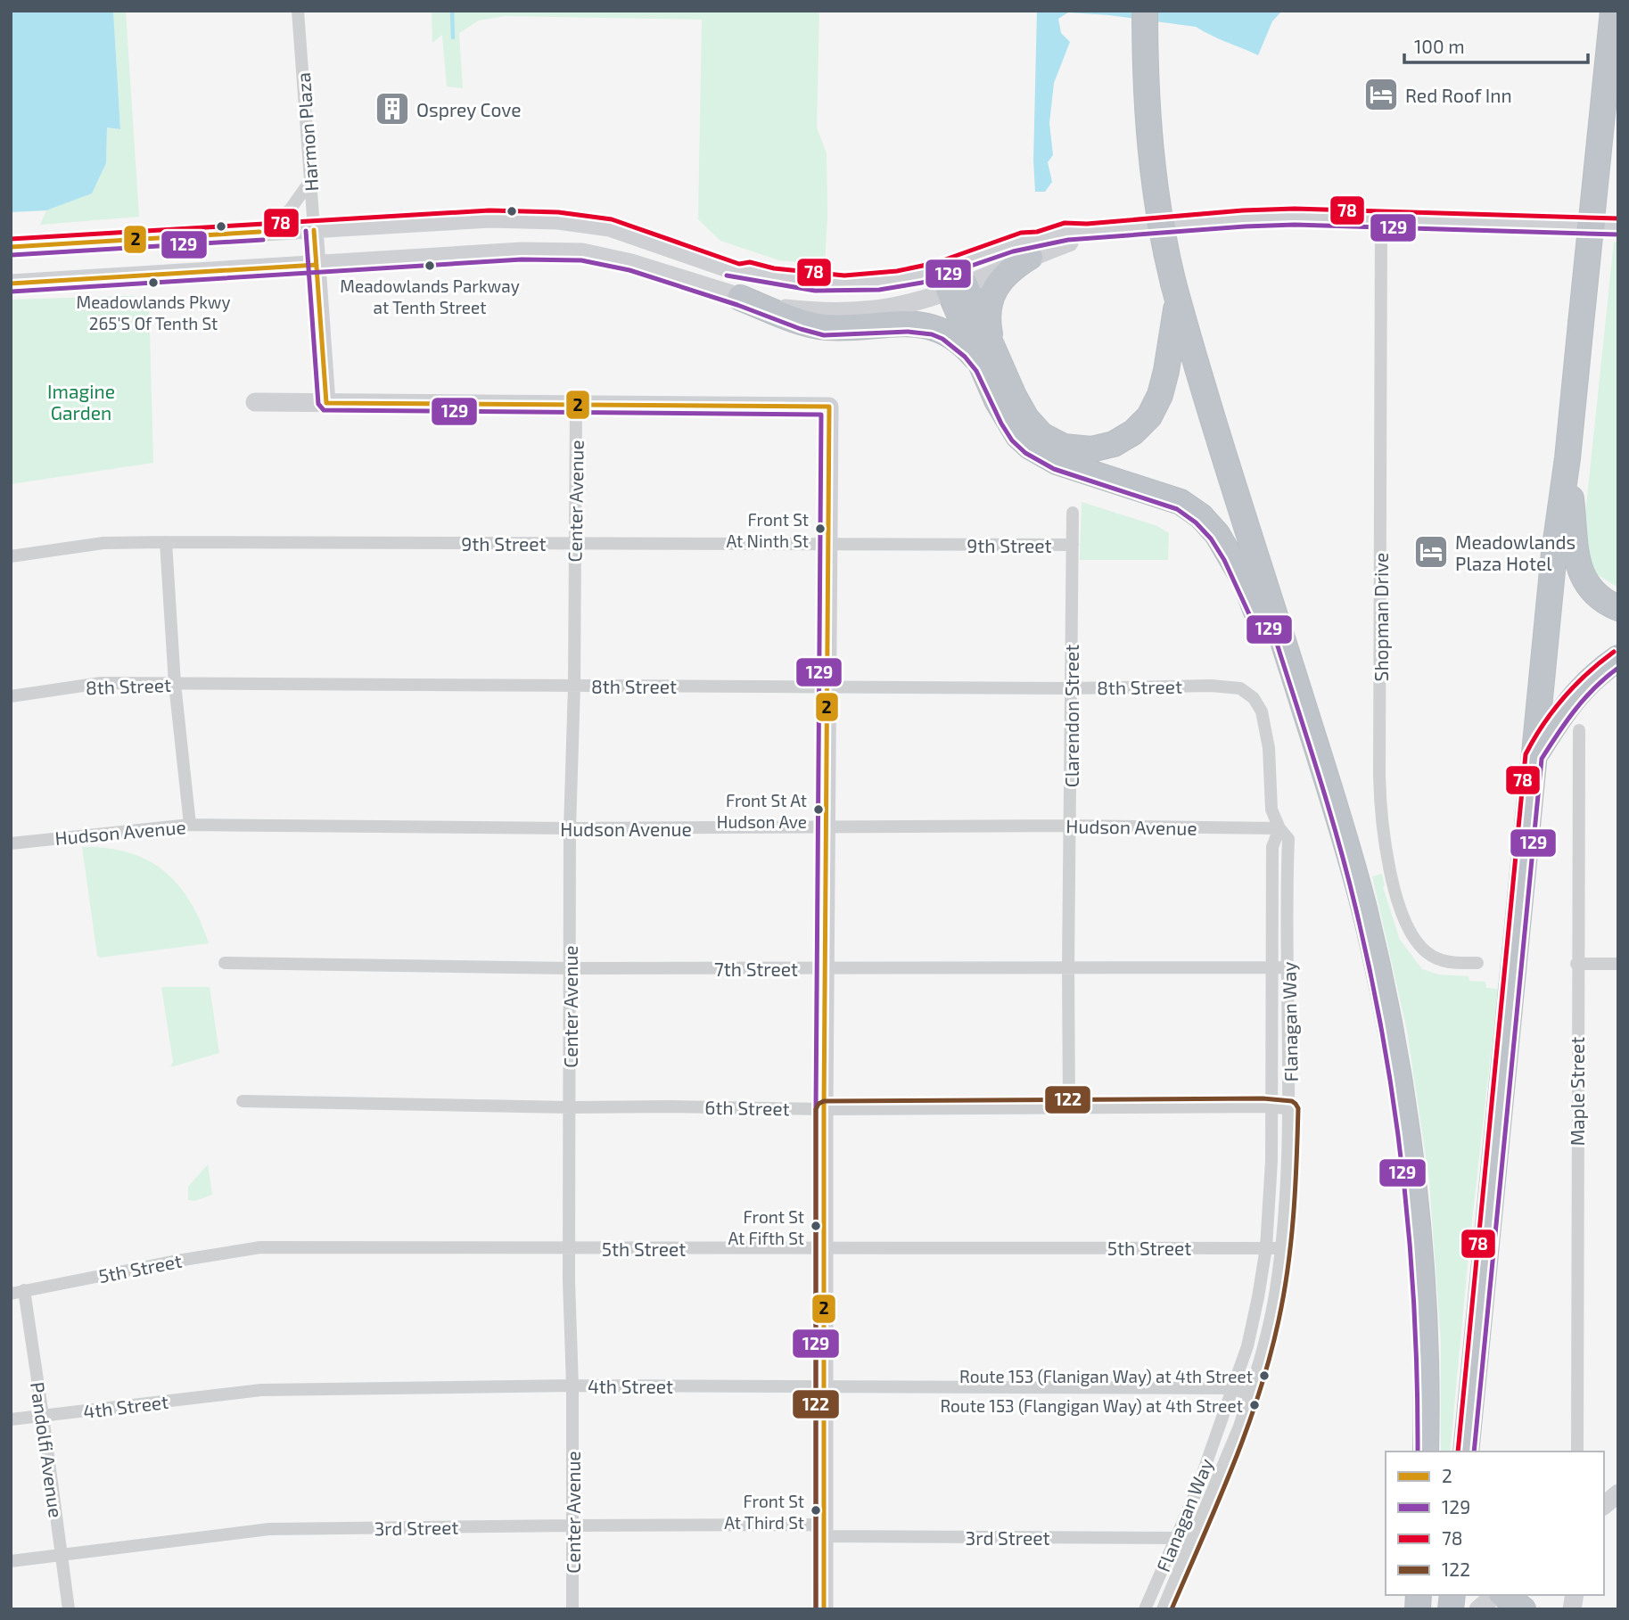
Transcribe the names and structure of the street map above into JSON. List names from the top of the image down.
{
  "streets": {
    "main road": ["Harmon Plaza"],
    "street": [
      "Center Avenue",
      "9th Street",
      "Shopman Drive",
      "8th Street",
      "Clarendon Street",
      "Hudson Avenue",
      "7th Street",
      "Flanagan Way",
      "Maple Street",
      "6th Street",
      "5th Street",
      "4th Street",
      "Pandolfi Avenue",
      "3rd Street"
    ]
  },
  "crossings": [
    ["Center Avenue", "9th Street"],
    ["Center Avenue", "8th Street"],
    ["Center Avenue", "Hudson Avenue"],
    ["Center Avenue", "7th Street"],
    ["Center Avenue", "6th Street"],
    ["Center Avenue", "5th Street"],
    ["Center Avenue", "4th Street"],
    ["Center Avenue", "3rd Street"],
    ["9th Street", "Clarendon Street"],
    ["8th Street", "Clarendon Street"],
    ["8th Street", "Flanagan Way"],
    ["Clarendon Street", "Hudson Avenue"],
    ["Clarendon Street", "7th Street"],
    ["Clarendon Street", "6th Street"],
    ["Hudson Avenue", "Flanagan Way"],
    ["7th Street", "Flanagan Way"],
    ["Flanagan Way", "6th Street"],
    ["Flanagan Way", "5th Street"],
    ["Flanagan Way", "4th Street"],
    ["Flanagan Way", "3rd Street"],
    ["5th Street", "Pandolfi Avenue"],
    ["4th Street", "Pandolfi Avenue"],
    ["Pandolfi Avenue", "3rd Street"]
  ],
  "parks": ["Imagine Garden"],
  "places": {
    "hotel": ["Red Roof Inn", "Meadowlands Plaza Hotel"],
    "building": ["Osprey Cove"],
    "other": [
      "Meadowlands Parkway at Tenth Street",
      "Meadowlands Pkwy 265'S Of Tenth St",
      "Front St At Ninth St",
      "Front St At Hudson Ave",
      "Front St At Fifth St",
      "Route 153 (Flanigan Way) at 4th Street",
      "Route 153 (Flangigan Way) at 4th Street",
      "Front St At Third St"
    ]
  },
  "lines": [
    "transit line 78",
    "transit line 129",
    "transit line 2",
    "transit line 122"
  ],
  "legend": [
    "2",
    "129",
    "78",
    "122"
  ],
  "scale_bar": "100 m"
}
